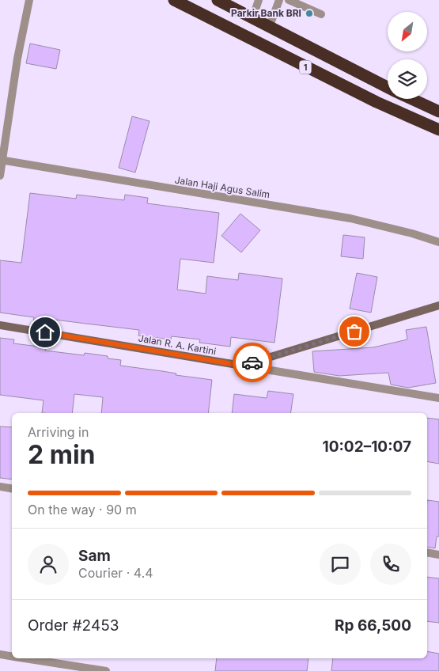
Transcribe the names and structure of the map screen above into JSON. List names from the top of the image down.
{
  "streets": {
    "highway": ["1"],
    "street": ["Jalan Haji Agus Salim", "Jalan R. A. Kartini"]
  },
  "places": ["Parkir Bank BRI"],
  "north": "bottom left",
  "page": {
    "heading": ["2 min", "Arriving in", "10:02–10:07"],
    "panel": [
      "Sam",
      "Courier · 4.4",
      "Order #2453",
      "Rp 66,500"
    ],
    "bar": "On the way · 90 m"
  }
}
